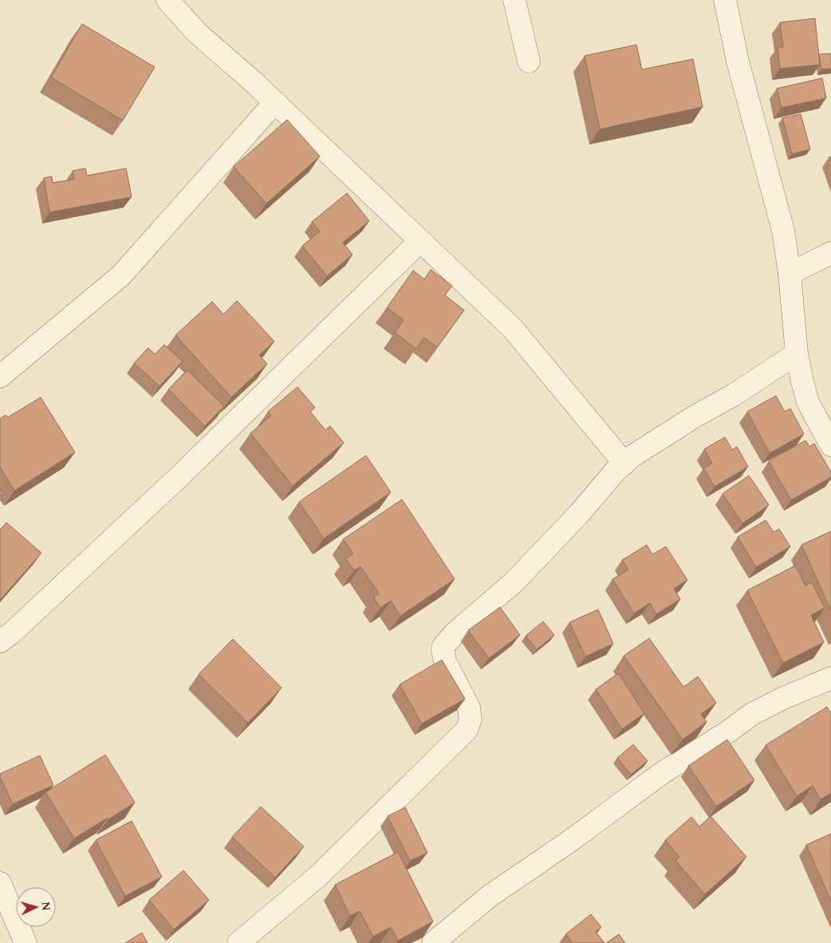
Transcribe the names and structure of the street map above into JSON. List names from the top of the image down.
{
  "north": "right"
}
